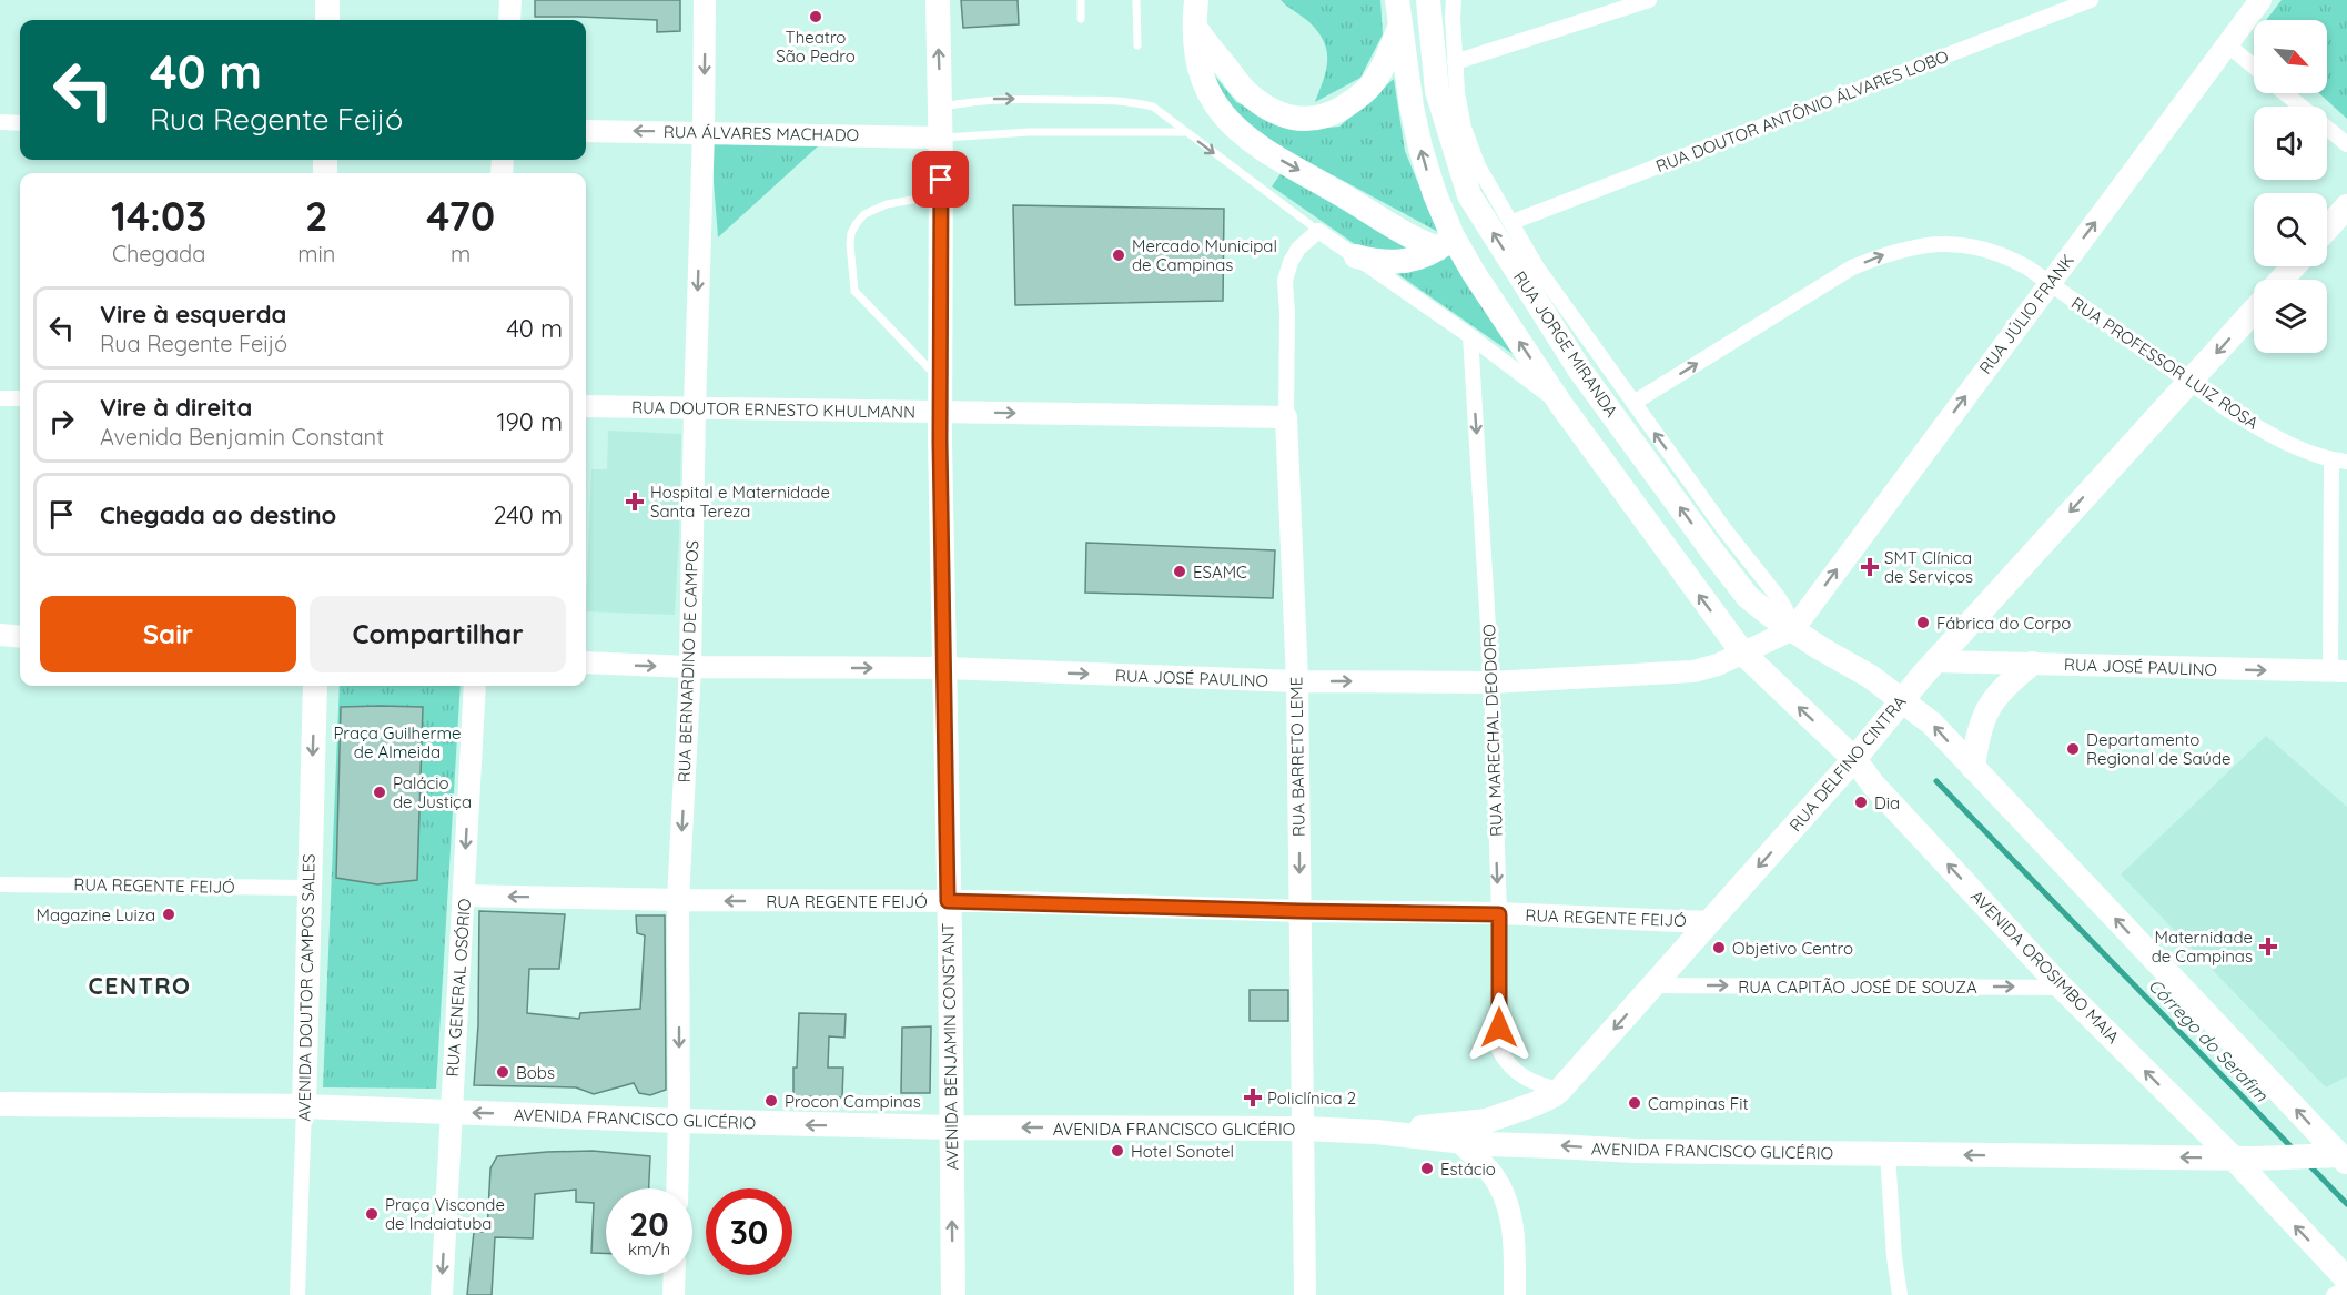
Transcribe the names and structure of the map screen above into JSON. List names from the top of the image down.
{
  "streets": {
    "main road": [
      "RUA ÁLVARES MACHADO",
      "RUA JÚLIO FRANK",
      "RUA JORGE MIRANDA",
      "RUA DOUTOR ERNESTO KHULMANN",
      "RUA BERNARDINO DE CAMPOS",
      "RUA JOSÉ PAULINO",
      "RUA BARRETO LEME",
      "RUA DELFINO CINTRA",
      "RUA REGENTE FEIJÓ",
      "AVENIDA OROSIMBO MAIA",
      "AVENIDA DOUTOR CAMPOS SALES",
      "RUA GENERAL OSÓRIO",
      "AVENIDA BENJAMIN CONSTANT",
      "AVENIDA FRANCISCO GLICÉRIO"
    ],
    "street": [
      "RUA DOUTOR ANTÔNIO ÁLVARES LOBO",
      "RUA PROFESSOR LUIZ ROSA",
      "RUA MARECHAL DEODORO",
      "RUA CAPITÃO JOSÉ DE SOUZA"
    ]
  },
  "crossings": [
    ["RUA DOUTOR ANTÔNIO ÁLVARES LOBO", "RUA JORGE MIRANDA"],
    ["RUA ÁLVARES MACHADO", "RUA BERNARDINO DE CAMPOS"],
    ["RUA ÁLVARES MACHADO", "AVENIDA BENJAMIN CONSTANT"],
    ["RUA JÚLIO FRANK", "RUA JORGE MIRANDA"],
    ["RUA JÚLIO FRANK", "RUA PROFESSOR LUIZ ROSA"],
    ["RUA JÚLIO FRANK", "RUA JOSÉ PAULINO"],
    ["RUA JORGE MIRANDA", "RUA PROFESSOR LUIZ ROSA"],
    ["RUA JORGE MIRANDA", "RUA JOSÉ PAULINO"],
    ["RUA PROFESSOR LUIZ ROSA", "RUA DELFINO CINTRA"],
    ["RUA DOUTOR ERNESTO KHULMANN", "RUA BERNARDINO DE CAMPOS"],
    ["RUA DOUTOR ERNESTO KHULMANN", "RUA BARRETO LEME"],
    ["RUA DOUTOR ERNESTO KHULMANN", "AVENIDA BENJAMIN CONSTANT"],
    ["RUA BERNARDINO DE CAMPOS", "RUA JOSÉ PAULINO"],
    ["RUA BERNARDINO DE CAMPOS", "RUA REGENTE FEIJÓ"],
    ["RUA BERNARDINO DE CAMPOS", "AVENIDA FRANCISCO GLICÉRIO"],
    ["RUA JOSÉ PAULINO", "RUA MARECHAL DEODORO"],
    ["RUA JOSÉ PAULINO", "RUA BARRETO LEME"],
    ["RUA JOSÉ PAULINO", "RUA DELFINO CINTRA"],
    ["RUA JOSÉ PAULINO", "AVENIDA OROSIMBO MAIA"],
    ["RUA JOSÉ PAULINO", "AVENIDA BENJAMIN CONSTANT"],
    ["RUA MARECHAL DEODORO", "RUA DELFINO CINTRA"],
    ["RUA MARECHAL DEODORO", "RUA REGENTE FEIJÓ"],
    ["RUA BARRETO LEME", "RUA REGENTE FEIJÓ"],
    ["RUA BARRETO LEME", "AVENIDA FRANCISCO GLICÉRIO"],
    ["RUA DELFINO CINTRA", "RUA REGENTE FEIJÓ"],
    ["RUA DELFINO CINTRA", "AVENIDA OROSIMBO MAIA"],
    ["RUA DELFINO CINTRA", "RUA CAPITÃO JOSÉ DE SOUZA"],
    ["RUA DELFINO CINTRA", "AVENIDA FRANCISCO GLICÉRIO"],
    ["RUA REGENTE FEIJÓ", "AVENIDA DOUTOR CAMPOS SALES"],
    ["RUA REGENTE FEIJÓ", "RUA GENERAL OSÓRIO"],
    ["RUA REGENTE FEIJÓ", "AVENIDA BENJAMIN CONSTANT"],
    ["AVENIDA OROSIMBO MAIA", "RUA CAPITÃO JOSÉ DE SOUZA"],
    ["AVENIDA OROSIMBO MAIA", "AVENIDA FRANCISCO GLICÉRIO"],
    ["AVENIDA DOUTOR CAMPOS SALES", "AVENIDA FRANCISCO GLICÉRIO"],
    ["RUA GENERAL OSÓRIO", "AVENIDA FRANCISCO GLICÉRIO"],
    ["AVENIDA BENJAMIN CONSTANT", "AVENIDA FRANCISCO GLICÉRIO"]
  ],
  "one_way": [
    "RUA JÚLIO FRANK",
    "RUA PROFESSOR LUIZ ROSA",
    "RUA DOUTOR ERNESTO KHULMANN",
    "RUA BERNARDINO DE CAMPOS",
    "RUA JOSÉ PAULINO",
    "RUA MARECHAL DEODORO",
    "RUA DELFINO CINTRA",
    "RUA CAPITÃO JOSÉ DE SOUZA",
    "RUA GENERAL OSÓRIO",
    "AVENIDA FRANCISCO GLICÉRIO"
  ],
  "districts": ["CENTRO"],
  "water": ["Córrego do Serafim"],
  "parks": ["Praça Guilherme de Almeida"],
  "places": {
    "other": [
      "Theatro São Pedro",
      "Mercado Municipal de Campinas",
      "ESAMC",
      "Fábrica do Corpo",
      "Departamento Regional de Saúde",
      "Palácio de Justiça",
      "Dia",
      "Magazine Luiza",
      "Objetivo Centro",
      "Bobs",
      "Procon Campinas",
      "Campinas Fit",
      "Hotel Sonotel",
      "Estácio",
      "Praça Visconde de Indaiatuba"
    ],
    "health": [
      "Hospital e Maternidade Santa Tereza",
      "SMT Clínica de Serviços",
      "Maternidade de Campinas",
      "Policlínica 2"
    ]
  },
  "north": "bottom right",
  "page": {
    "turn": ["40 m", "Rua Regente Feijó"],
    "eta": [
      "14:03",
      "Chegada",
      "2",
      "min",
      "470",
      "m"
    ],
    "list": [
      {
        "name": "Vire à esquerda",
        "note": "Rua Regente Feijó",
        "value": "40 m"
      },
      {
        "name": "Vire à direita",
        "note": "Avenida Benjamin Constant",
        "value": "190 m"
      },
      {
        "name": "Chegada ao destino",
        "value": "240 m"
      }
    ],
    "buttons": ["Sair", "Compartilhar"],
    "speed": "20 km/h",
    "limit": "30"
  }
}
